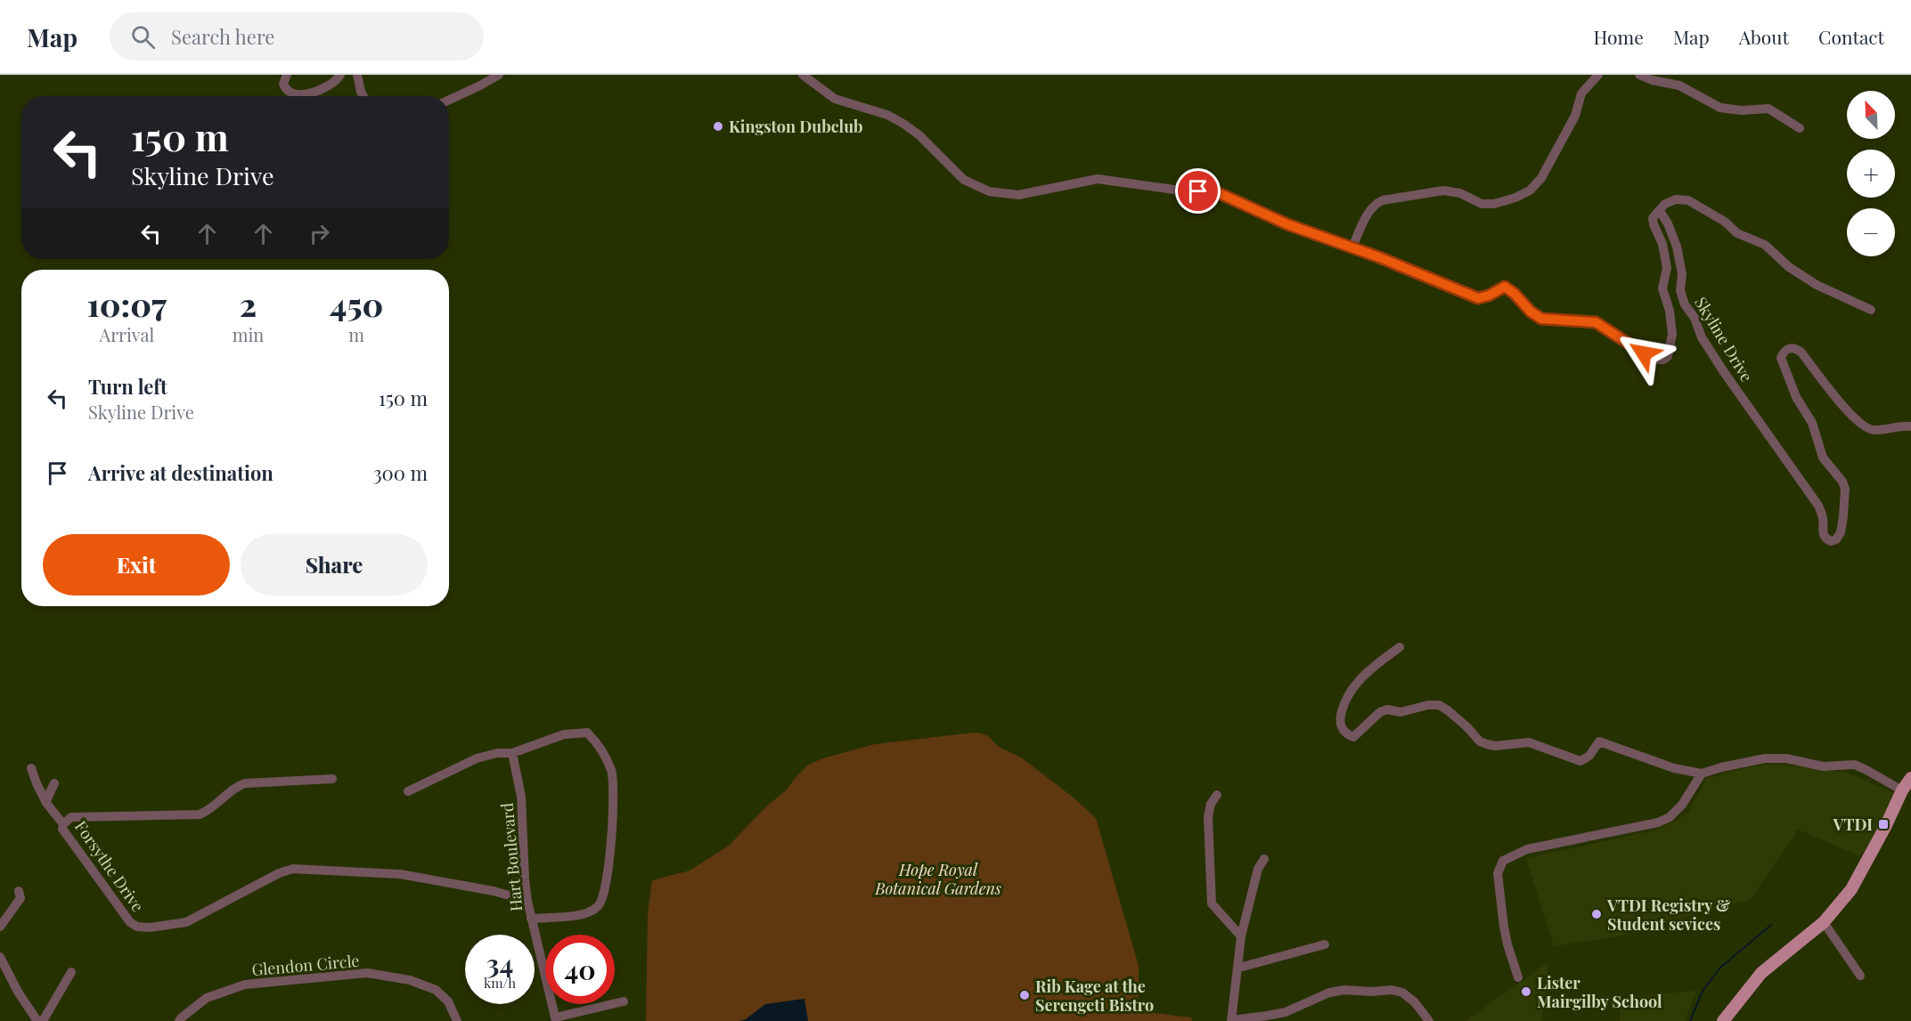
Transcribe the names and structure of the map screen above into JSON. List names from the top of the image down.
{
  "streets": {
    "street": [
      "Skyline Drive",
      "Hart Boulevard",
      "Forsythe Drive",
      "Glendon Circle"
    ]
  },
  "crossings": [
    ["Hart Boulevard", "Forsythe Drive"]
  ],
  "parks": ["Hope Royal Botanical Gardens"],
  "places": {
    "other": [
      "Kingston Dubclub",
      "VTDI Registry & Student sevices",
      "Lister Mairgilby School",
      "Rib Kage at the Serengeti Bistro"
    ],
    "transit": ["VTDI"]
  },
  "north": "top left",
  "page": {
    "header": "Map",
    "search": "Search here",
    "nav": [
      "Home",
      "Map",
      "About",
      "Contact"
    ],
    "map_buttons": ["+", "−"],
    "turn": ["150 m", "Skyline Drive"],
    "eta": [
      "10:07",
      "Arrival",
      "2",
      "min",
      "450",
      "m"
    ],
    "list": [
      {
        "name": "Turn left",
        "note": "Skyline Drive",
        "value": "150 m"
      },
      {
        "name": "Arrive at destination",
        "value": "300 m"
      }
    ],
    "buttons": ["Exit", "Share"],
    "speed": "34 km/h",
    "limit": "40"
  }
}
